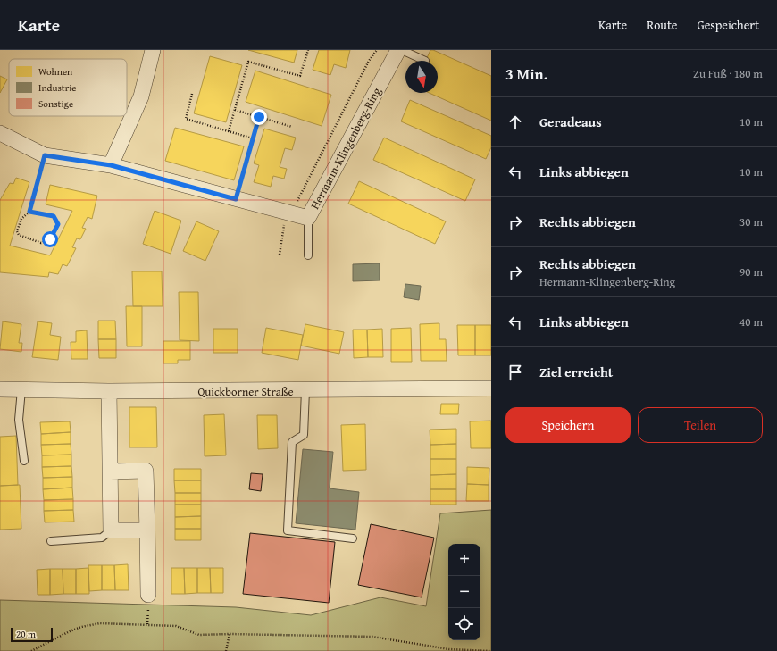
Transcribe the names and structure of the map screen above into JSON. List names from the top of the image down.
{
  "streets": {
    "street": ["Hermann-Klingenberg-Ring", "Quickborner Straße"]
  },
  "legend": ["Wohnen", "Industrie", "Sonstige"],
  "scale_bar": "20 m",
  "north": "bottom",
  "page": {
    "header": "Karte",
    "nav": ["Karte", "Route", "Gespeichert"],
    "heading": ["3 Min.", "Zu Fuß · 180 m"],
    "list": [
      ["Geradeaus", "10 m"],
      ["Links abbiegen", "10 m"],
      ["Rechts abbiegen", "30 m"],
      ["Rechts abbiegen", "Hermann-Klingenberg-Ring", "90 m"],
      ["Links abbiegen", "40 m"],
      "Ziel erreicht"
    ],
    "buttons": ["Speichern", "Teilen"],
    "map_buttons": ["+", "−"],
    "scale": "20 m"
  }
}
